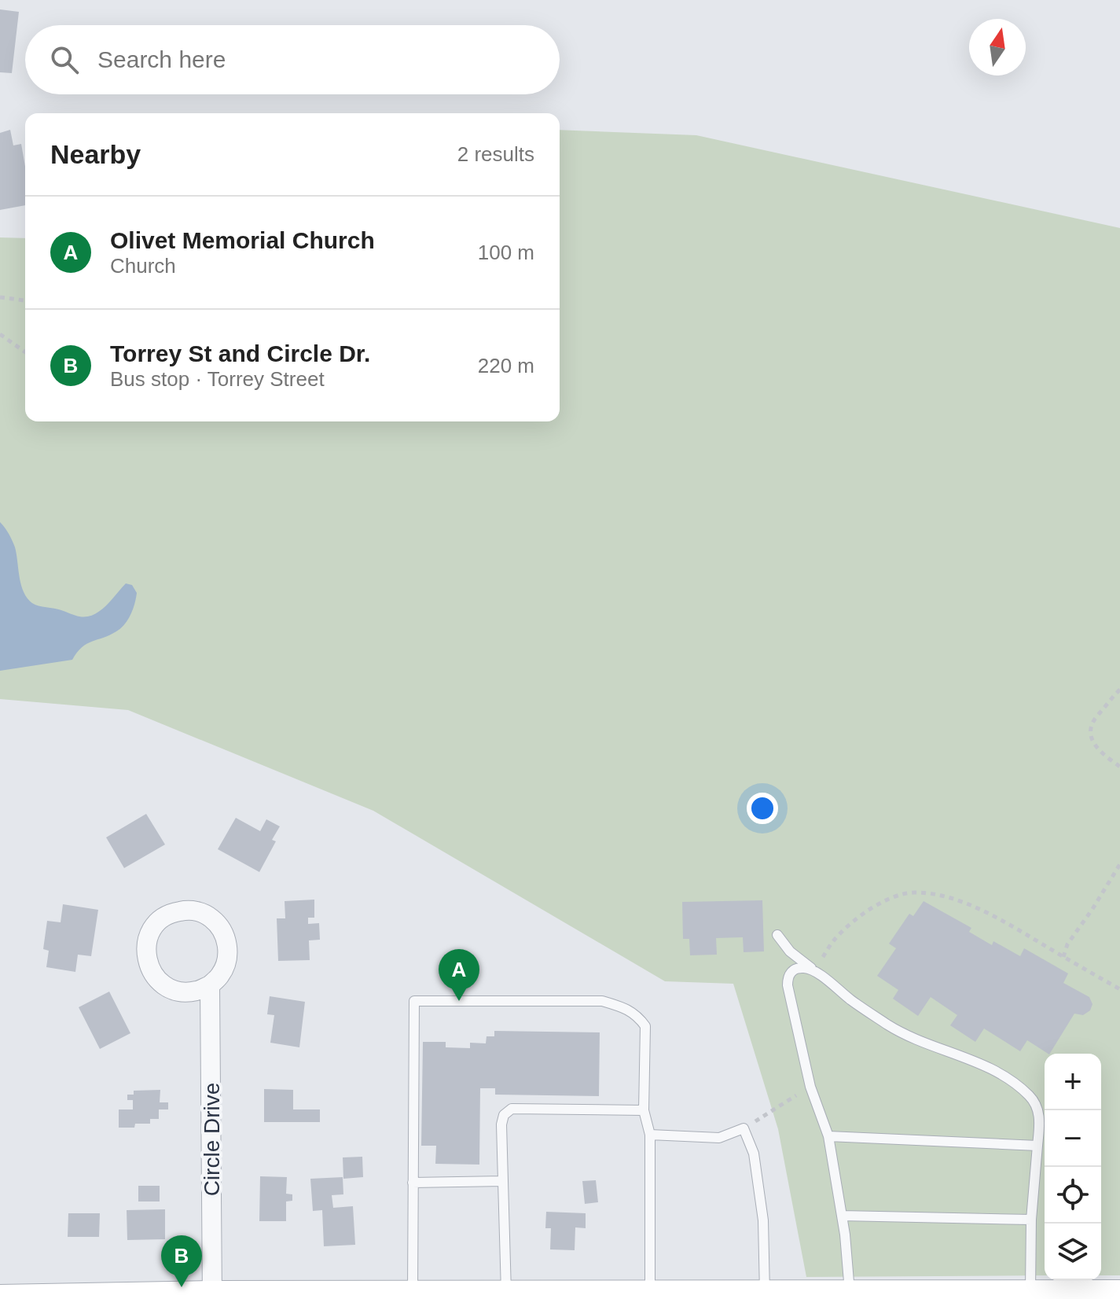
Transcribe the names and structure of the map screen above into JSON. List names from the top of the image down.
{
  "streets": {
    "street": ["Circle Drive"]
  },
  "north": "top",
  "page": {
    "search": "Search here",
    "heading": ["Nearby", "2 results"],
    "list": [
      {
        "mark": "A",
        "name": "Olivet Memorial Church",
        "note": "Church",
        "value": "100 m"
      },
      {
        "mark": "B",
        "name": "Torrey St and Circle Dr.",
        "note": "Bus stop · Torrey Street",
        "value": "220 m"
      }
    ],
    "pins": ["A", "B"],
    "map_buttons": ["+", "−"]
  }
}
